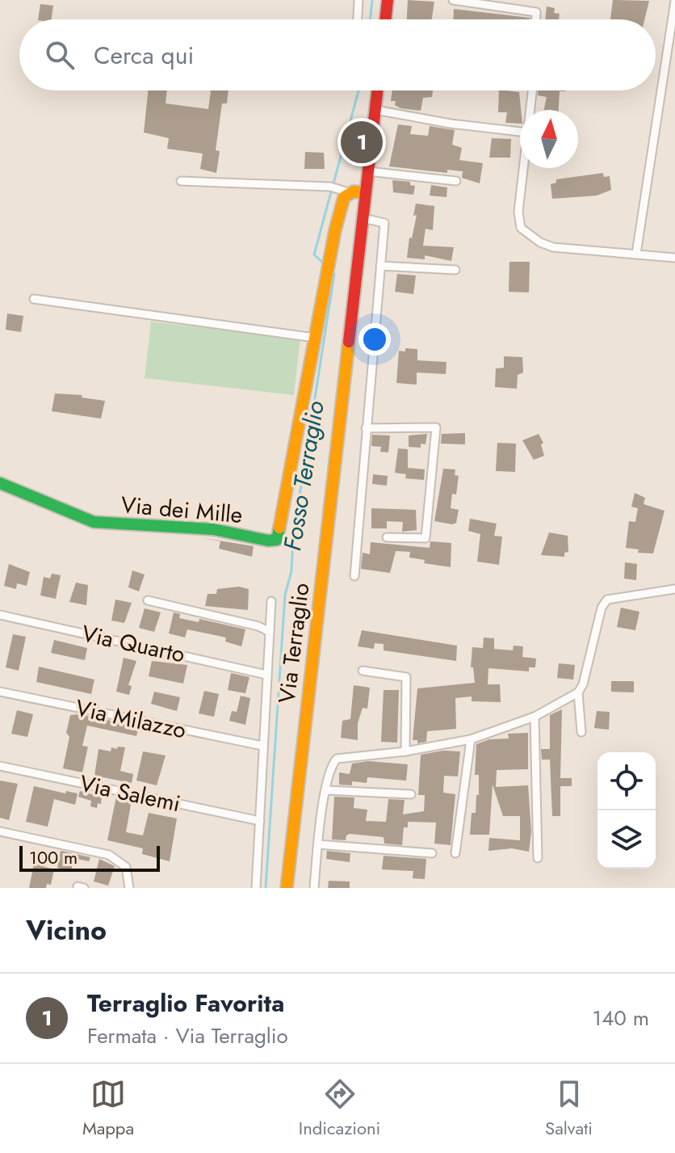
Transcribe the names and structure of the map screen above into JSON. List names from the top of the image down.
{
  "streets": {
    "main road": ["Via dei Mille", "Via Terraglio"],
    "street": ["Via Quarto", "Via Milazzo", "Via Salemi"]
  },
  "water": ["Fosso Terraglio"],
  "scale_bar": "100 m",
  "north": "top",
  "page": {
    "search": "Cerca qui",
    "pins": "1",
    "scale": "100 m",
    "heading": "Vicino",
    "list": [
      {
        "mark": "1",
        "name": "Terraglio Favorita",
        "note": "Fermata · Via Terraglio",
        "value": "140 m"
      }
    ],
    "nav": ["Mappa", "Indicazioni", "Salvati"]
  }
}
